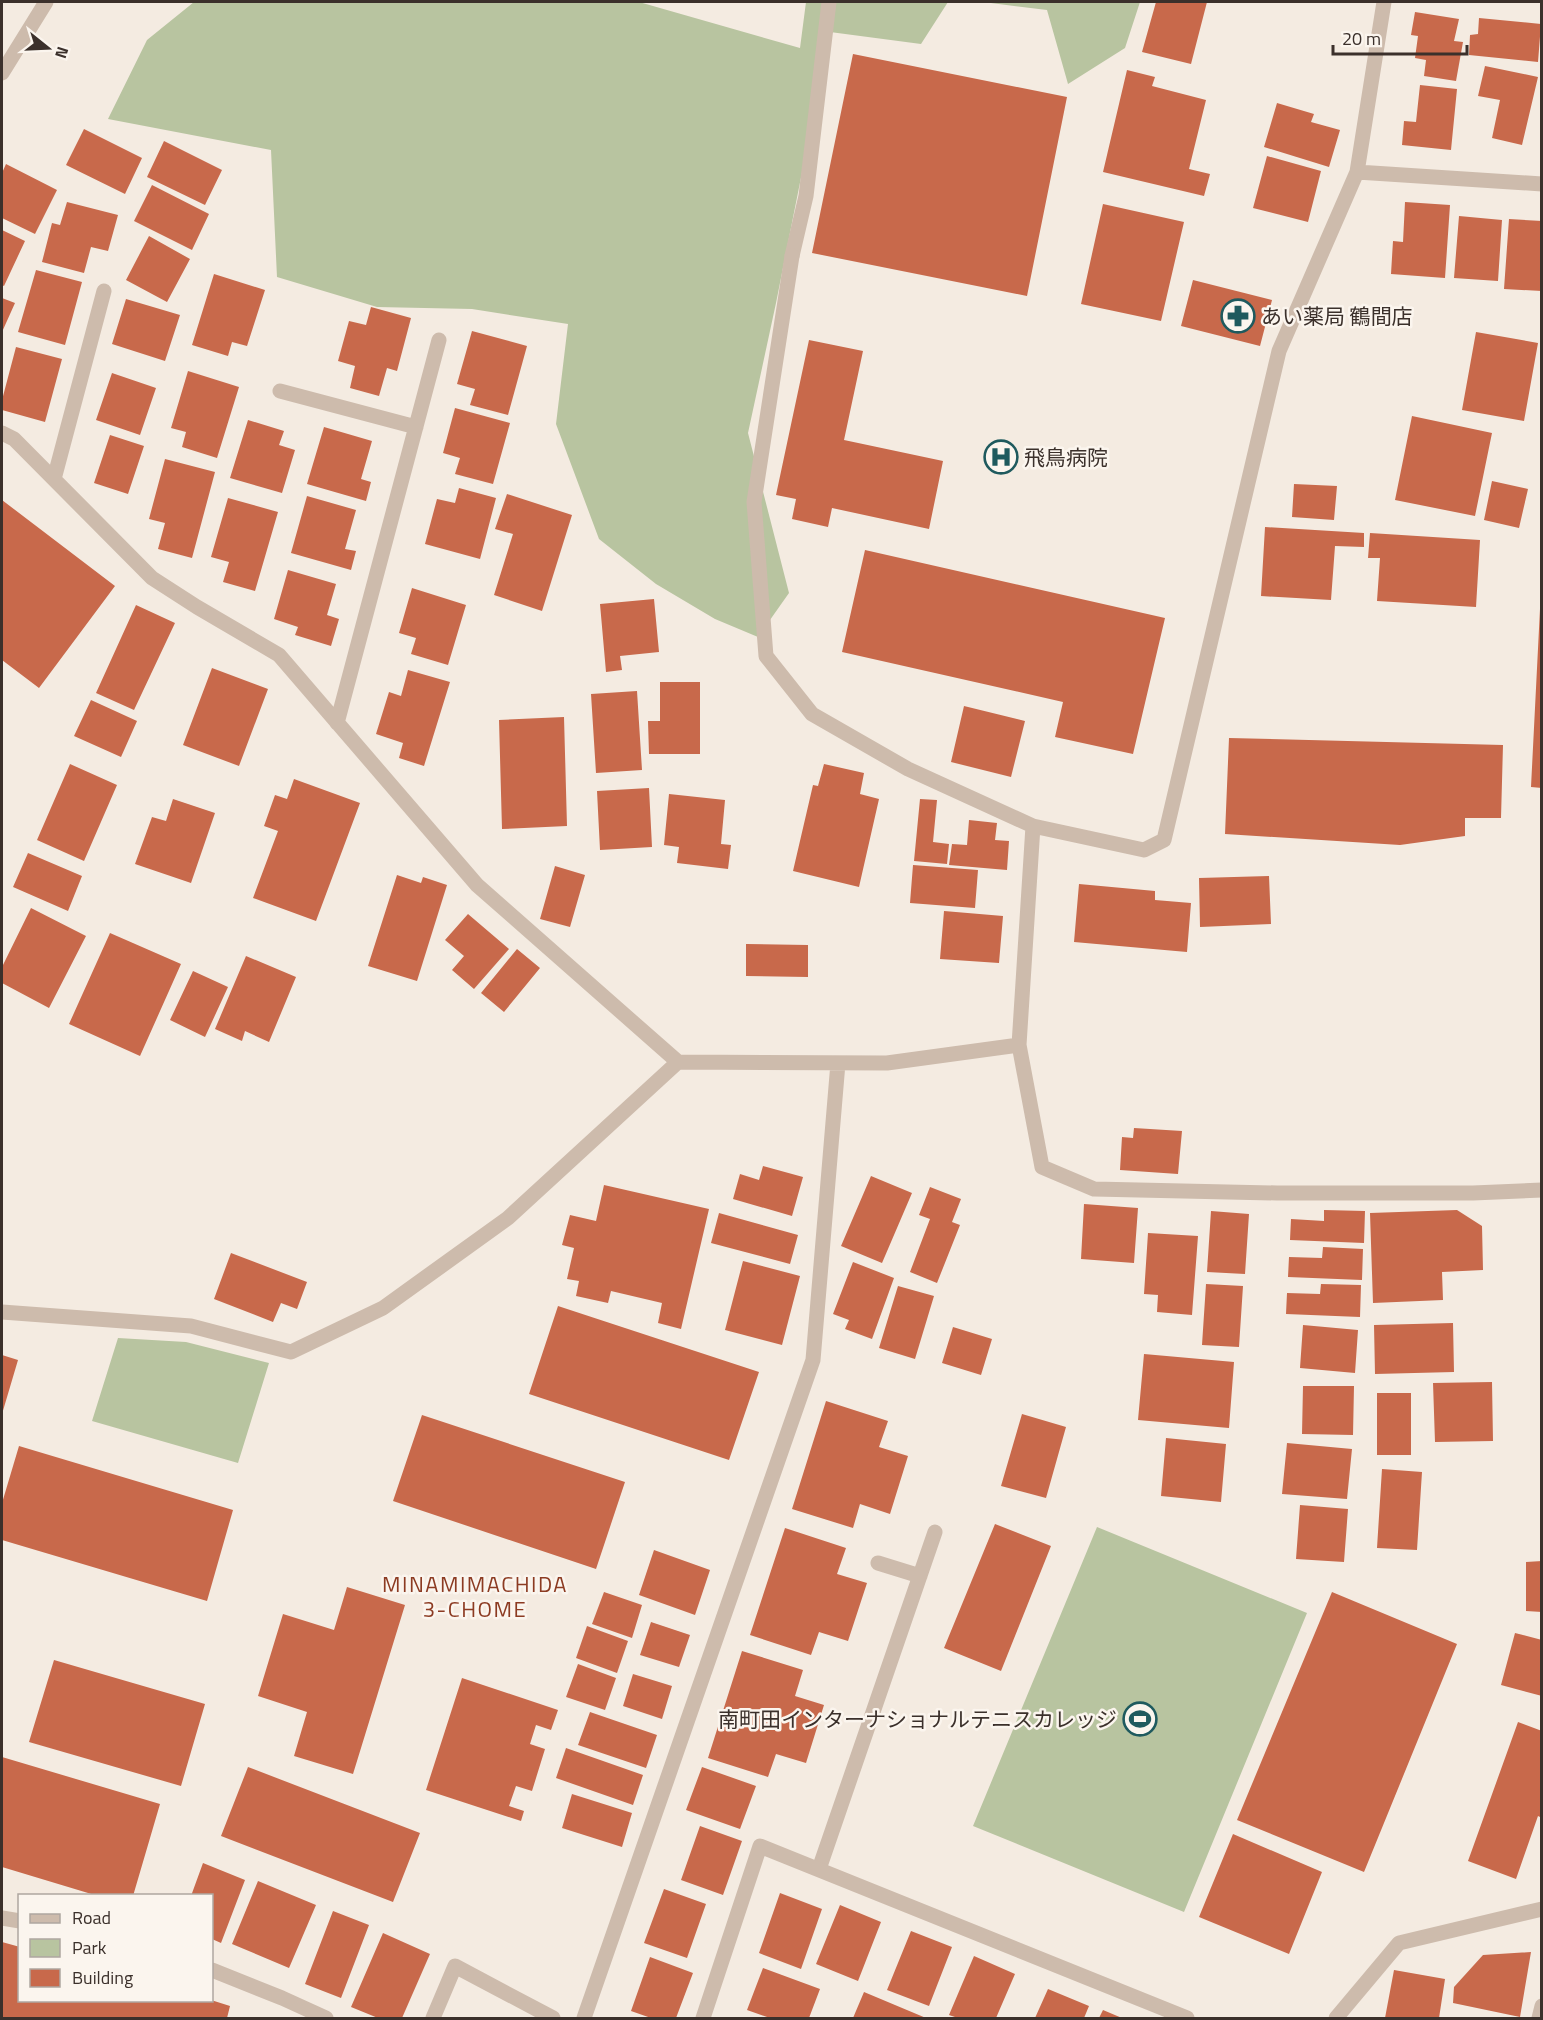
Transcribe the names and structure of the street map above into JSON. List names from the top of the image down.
{
  "districts": ["MINAMIMACHIDA 3-CHOME"],
  "places": {
    "pharmacy": ["あい薬局 鶴間店"],
    "hospital": ["飛鳥病院"],
    "sports": ["南町田インターナショナルテニスカレッジ"]
  },
  "legend": ["Road", "Park", "Building"],
  "scale_bar": "20 m",
  "north": "right"
}
